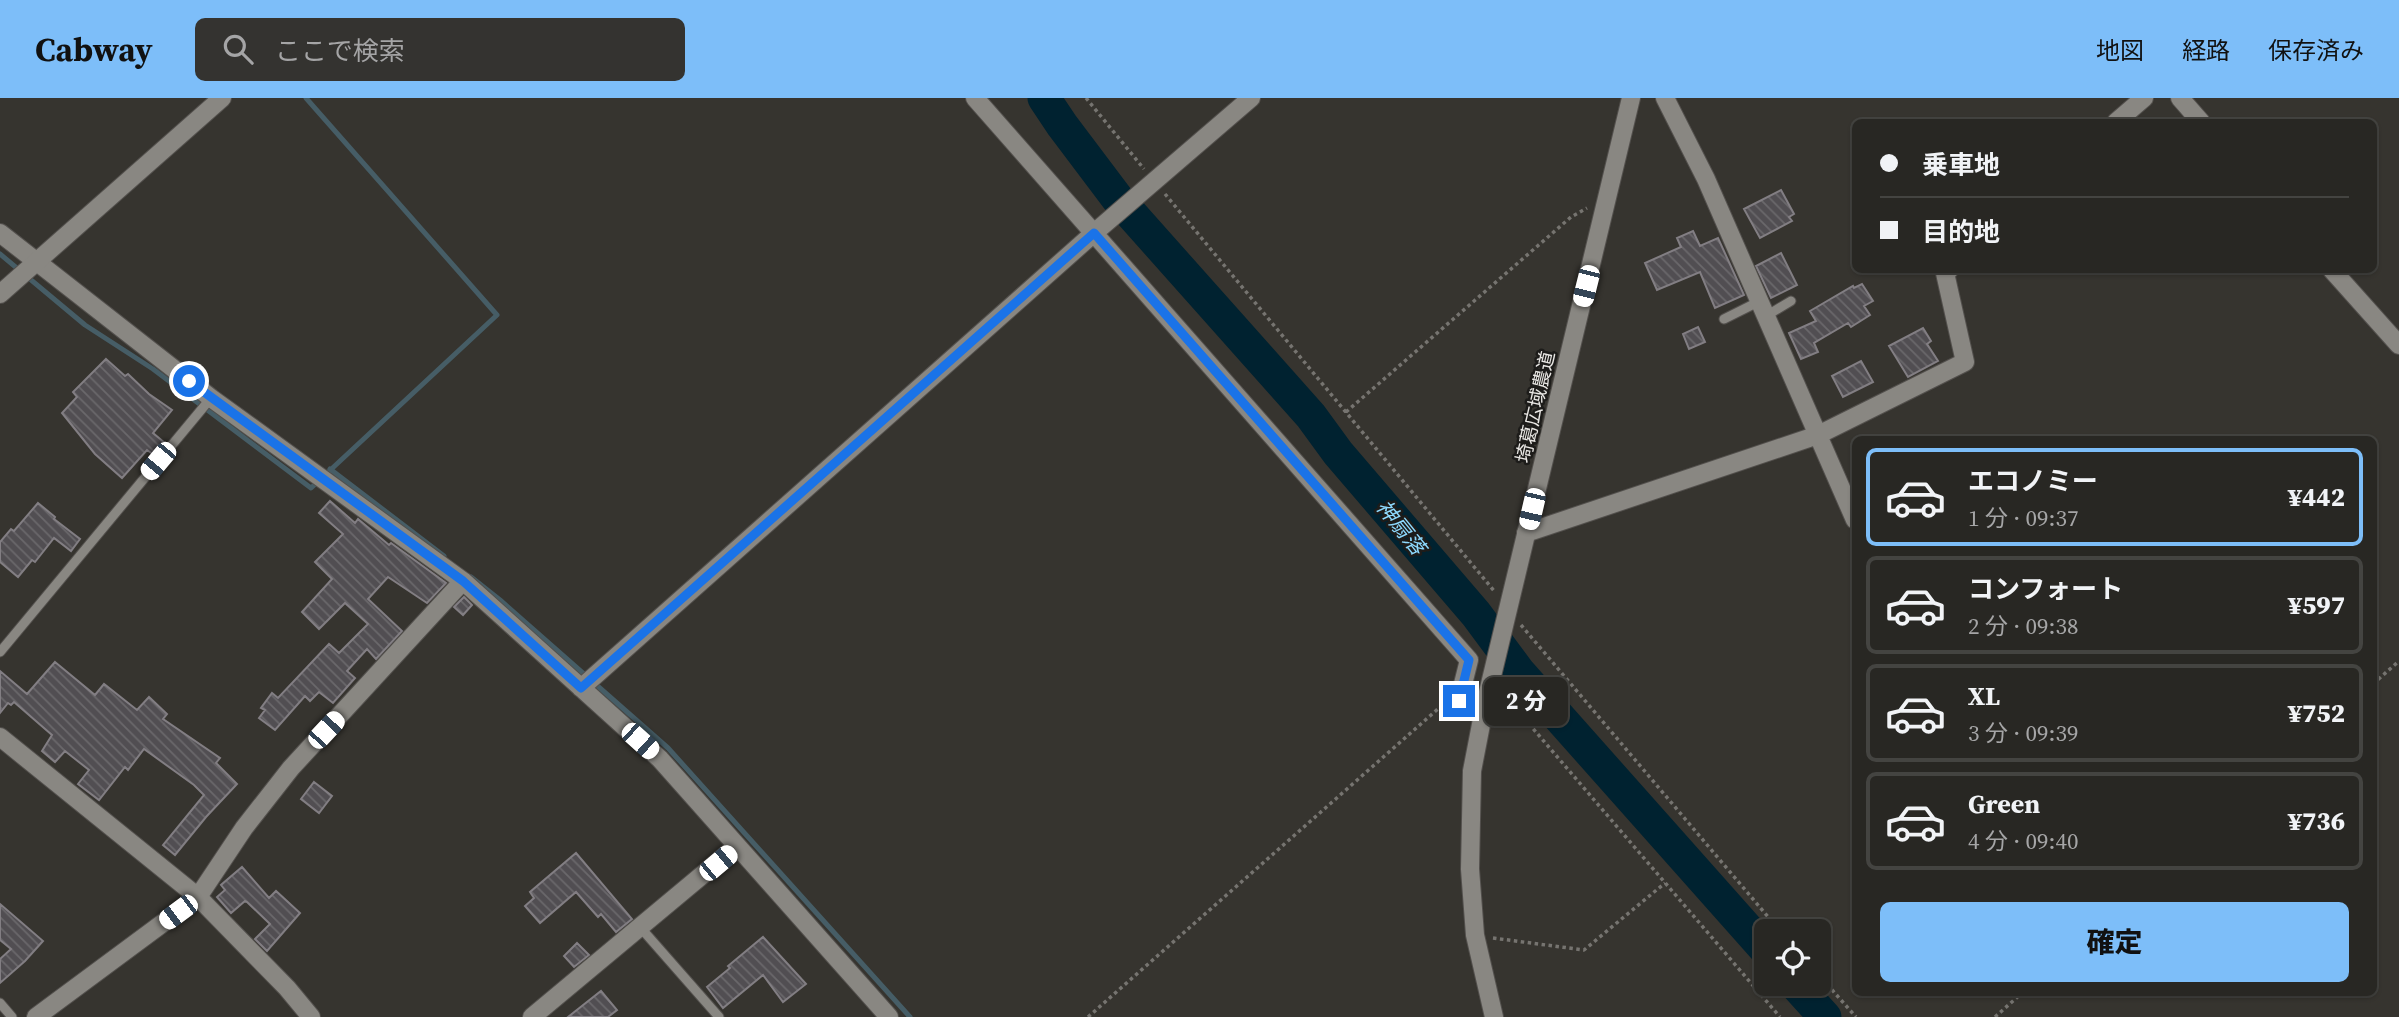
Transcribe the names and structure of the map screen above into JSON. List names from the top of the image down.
{
  "streets": {
    "street": ["埼葛広域農道"]
  },
  "water": ["神扇落"],
  "page": {
    "header": "Cabway",
    "search": "ここで検索",
    "nav": ["地図", "経路", "保存済み"],
    "banner": ["乗車地", "目的地"],
    "list": [
      {
        "name": "エコノミー",
        "note": "1 分 · 09:37",
        "value": "¥442"
      },
      {
        "name": "コンフォート",
        "note": "2 分 · 09:38",
        "value": "¥597"
      },
      {
        "name": "XL",
        "note": "3 分 · 09:39",
        "value": "¥752"
      },
      {
        "name": "Green",
        "note": "4 分 · 09:40",
        "value": "¥736"
      }
    ],
    "bubble": "2 分",
    "buttons": "確定"
  }
}
